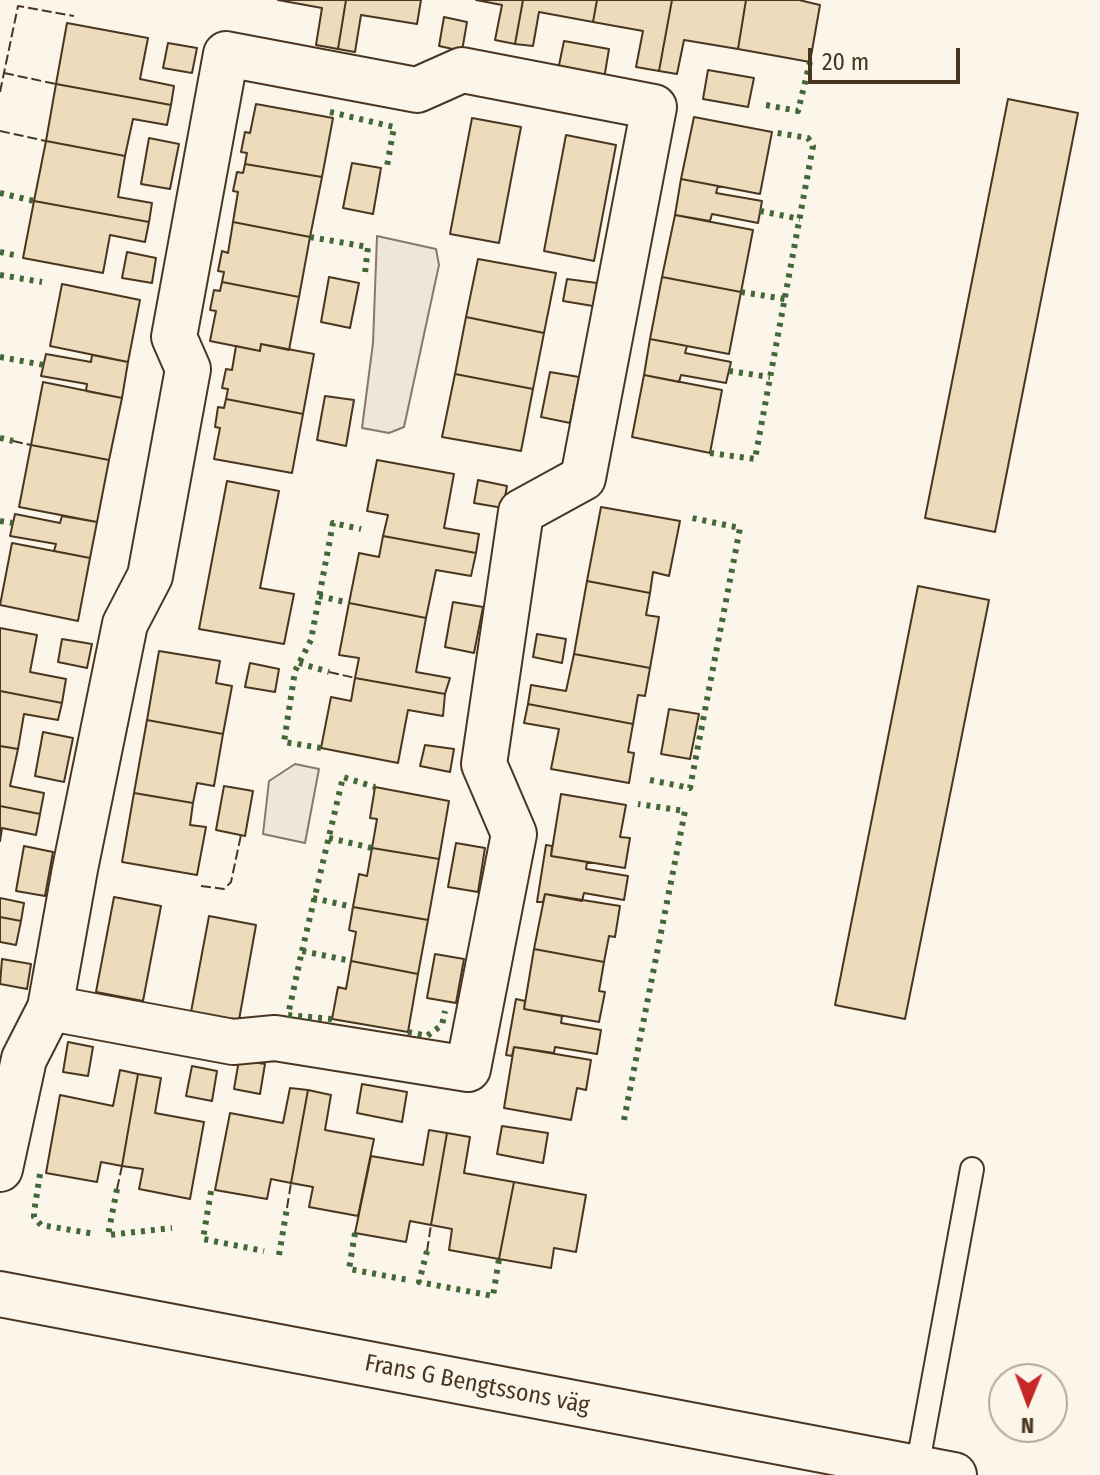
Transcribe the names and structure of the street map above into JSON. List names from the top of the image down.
{
  "streets": {
    "street": ["Frans G Bengtssons väg"]
  },
  "scale_bar": "20 m",
  "north": "bottom"
}
